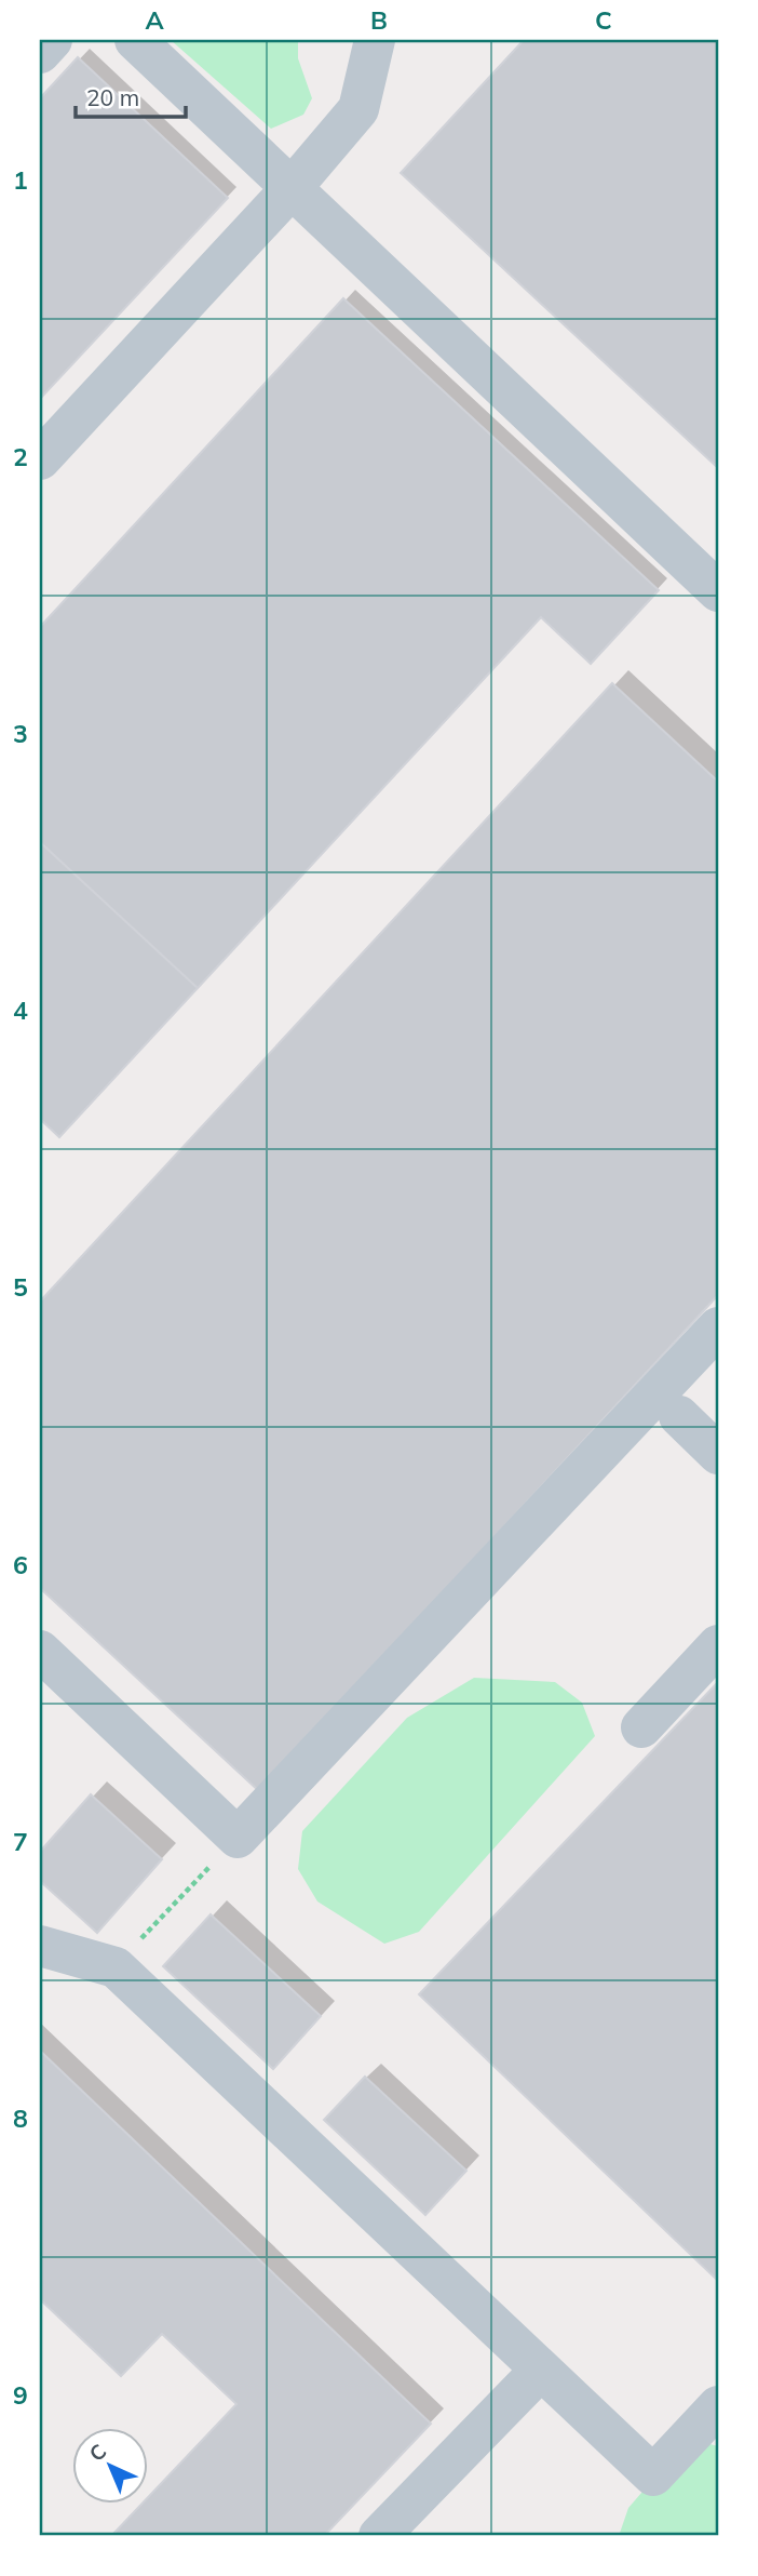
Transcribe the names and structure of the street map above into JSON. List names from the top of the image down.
{
  "scale_bar": "20 m",
  "north": "top left",
  "grid": {
    "columns": ["A", "B", "C"],
    "rows": [
      "1",
      "2",
      "3",
      "4",
      "5",
      "6",
      "7",
      "8",
      "9"
    ]
  }
}
